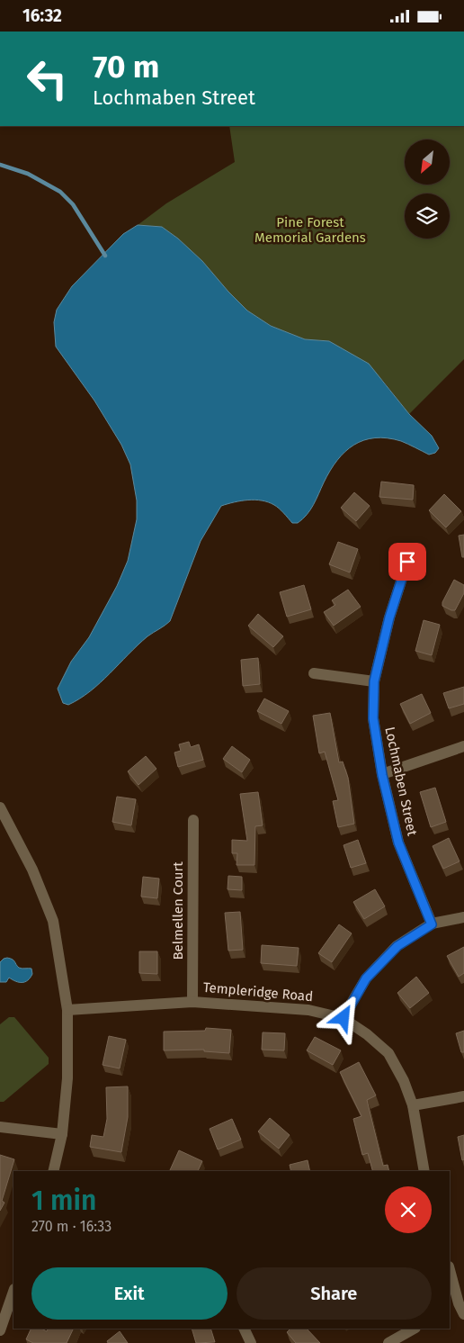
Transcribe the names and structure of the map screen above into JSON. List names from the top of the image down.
{
  "streets": {
    "street": ["Lochmaben Street", "Belmellen Court", "Templeridge Road"]
  },
  "crossings": [
    ["Belmellen Court", "Templeridge Road"]
  ],
  "parks": ["Pine Forest Memorial Gardens"],
  "north": "bottom left",
  "page": {
    "status": "16:32",
    "turn": ["70 m", "Lochmaben Street"],
    "heading": ["1 min", "270 m · 16:33"],
    "buttons": ["Exit", "Share"]
  }
}
